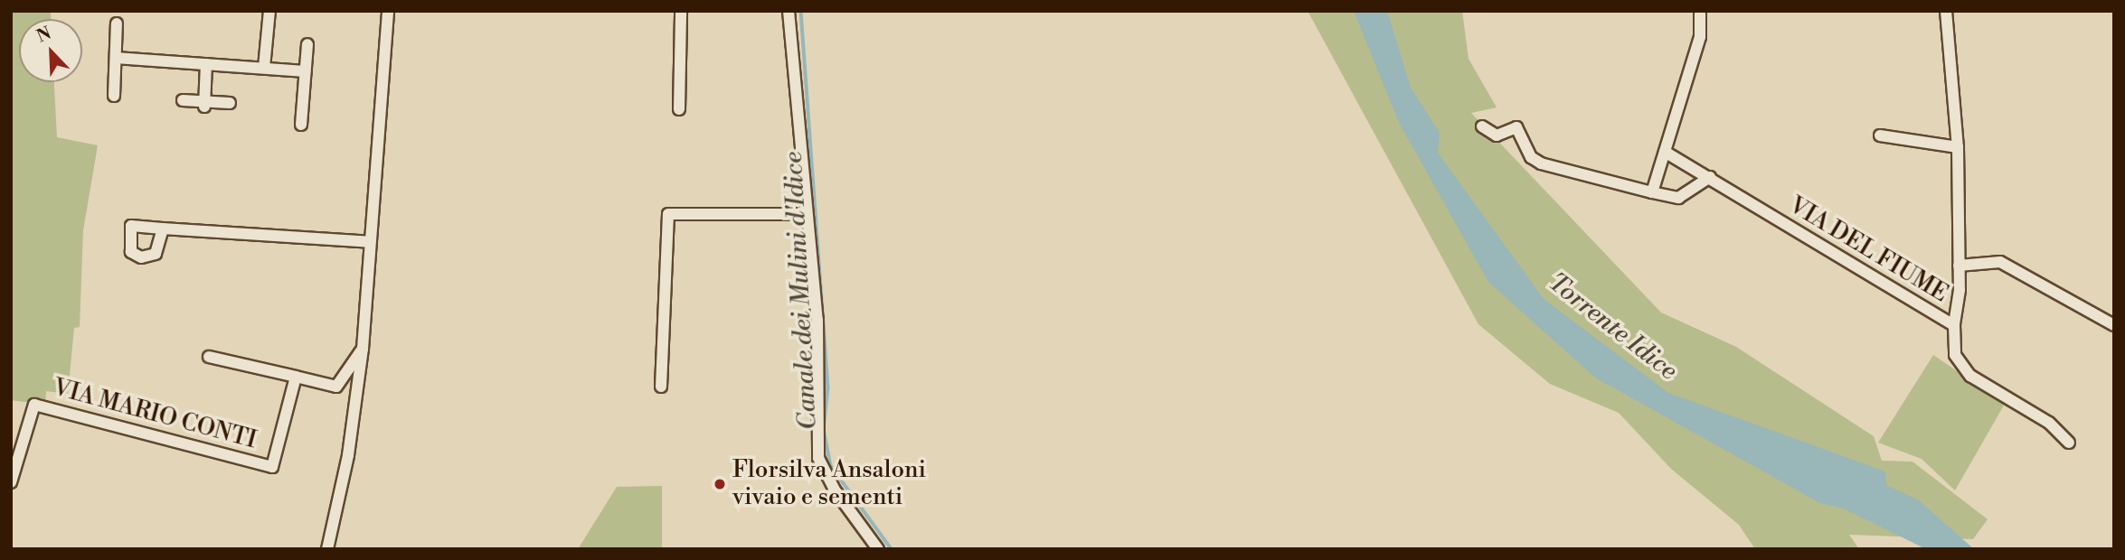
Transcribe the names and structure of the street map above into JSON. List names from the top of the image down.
{
  "streets": {
    "street": ["VIA DEL FIUME", "VIA MARIO CONTI"]
  },
  "water": ["Canale dei Mulini d'Idice", "Torrente Idice"],
  "places": ["Florsilva Ansaloni vivaio e sementi"],
  "north": "top left"
}
